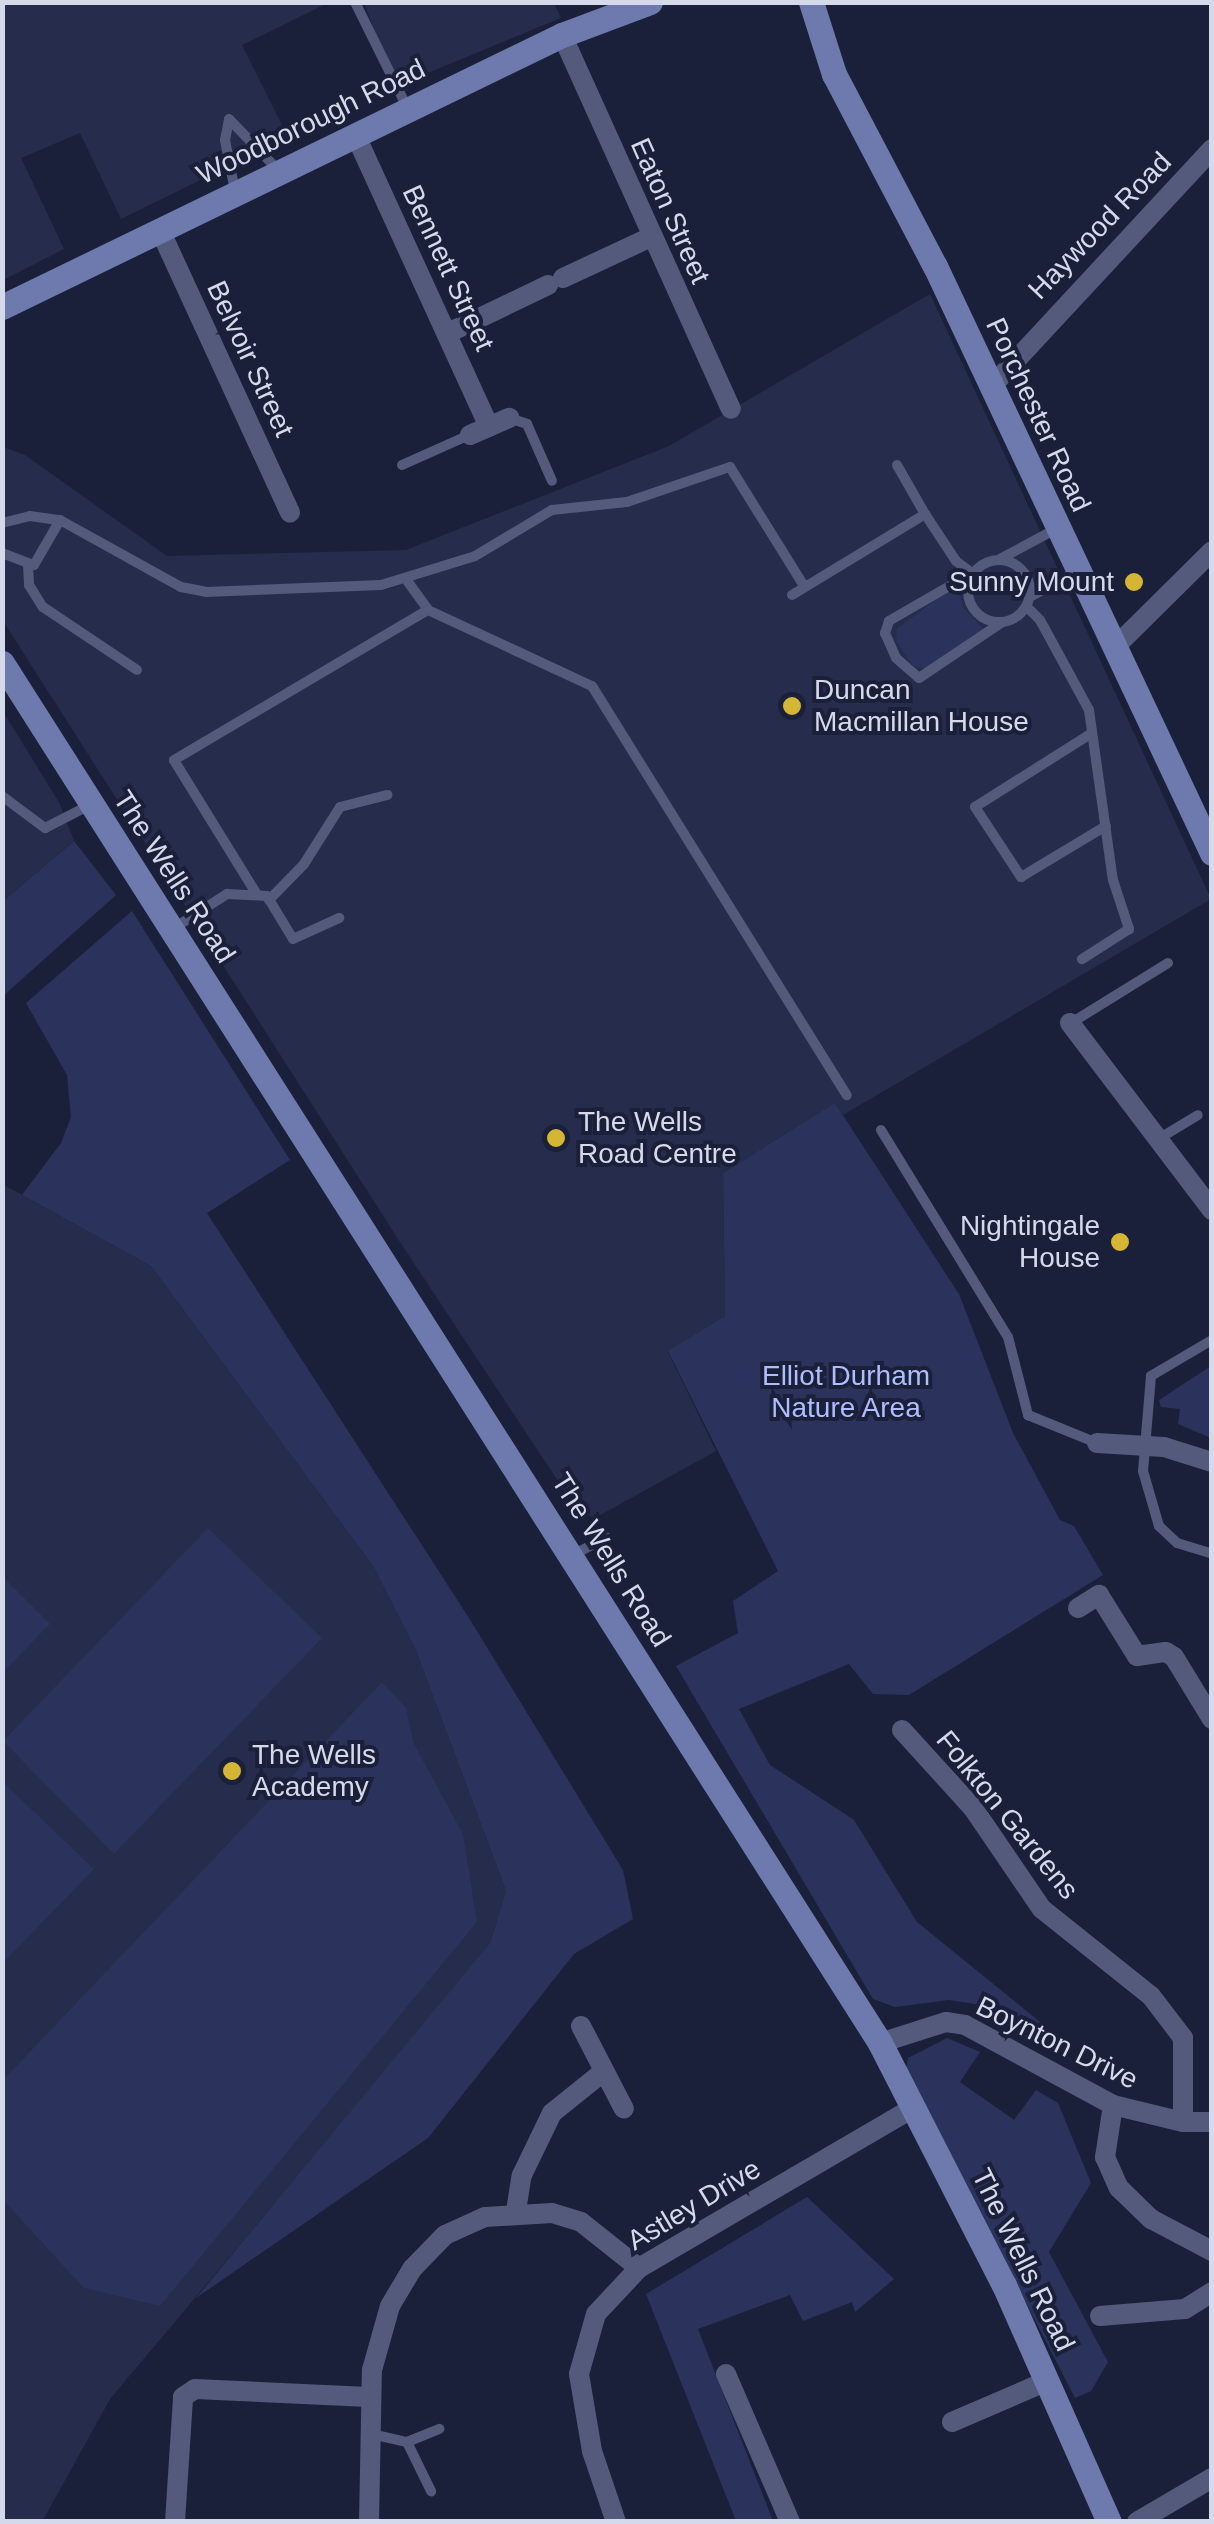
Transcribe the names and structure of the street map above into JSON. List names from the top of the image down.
{
  "streets": {
    "street": [
      "Woodborough Road",
      "Eaton Street",
      "Haywood Road",
      "Bennett Street",
      "Belvoir Street",
      "Porchester Road",
      "The Wells Road",
      "Folkton Gardens",
      "Boynton Drive",
      "Astley Drive"
    ]
  },
  "crossings": [
    ["Woodborough Road", "Eaton Street"],
    ["Woodborough Road", "Bennett Street"],
    ["Woodborough Road", "Belvoir Street"],
    ["Haywood Road", "Porchester Road"],
    ["The Wells Road", "Boynton Drive"],
    ["The Wells Road", "Astley Drive"],
    ["Folkton Gardens", "Boynton Drive"]
  ],
  "parks": ["Elliot Durham Nature Area"],
  "places": [
    "Sunny Mount",
    "Duncan Macmillan House",
    "The Wells Road Centre",
    "Nightingale House",
    "The Wells Academy"
  ]
}
